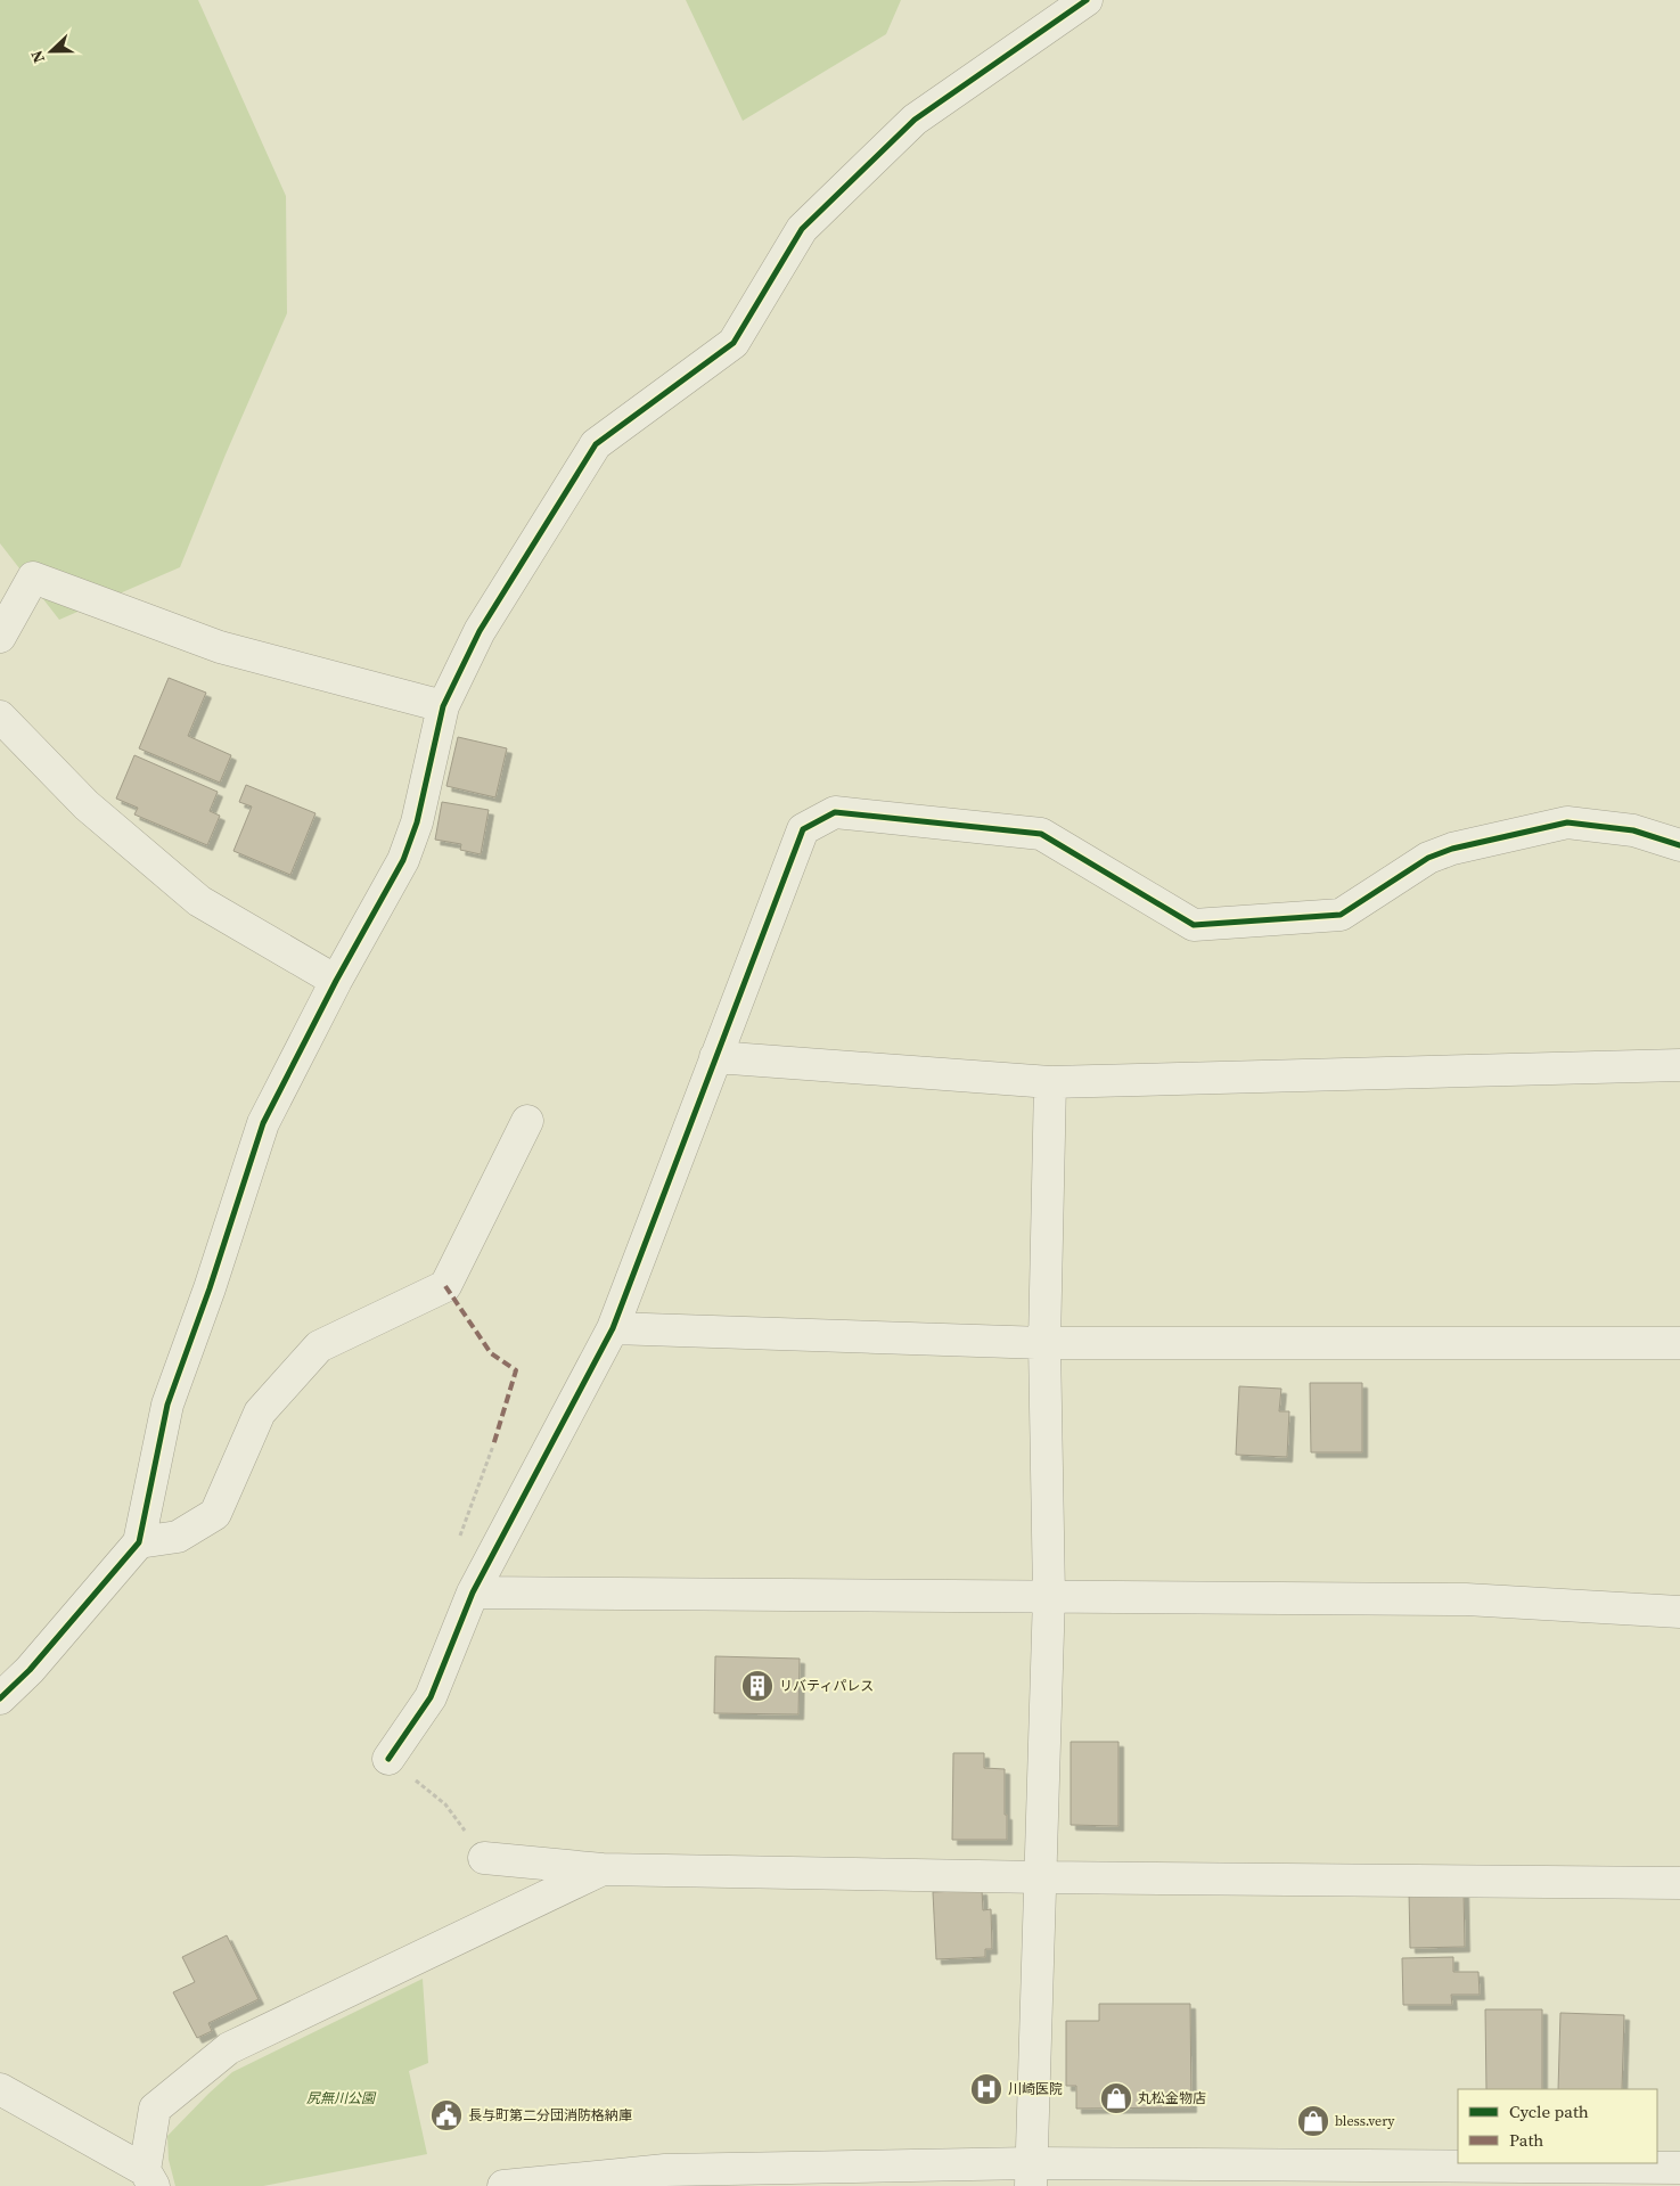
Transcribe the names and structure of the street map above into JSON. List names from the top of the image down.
{
  "parks": ["尻無川公園"],
  "places": {
    "building": ["リバティパレス"],
    "hospital": ["川崎医院"],
    "shop": ["丸松金物店", "bless.very"],
    "public building": ["長与町第二分団消防格納庫"]
  },
  "legend": ["Cycle path", "Path"],
  "north": "left"
}
